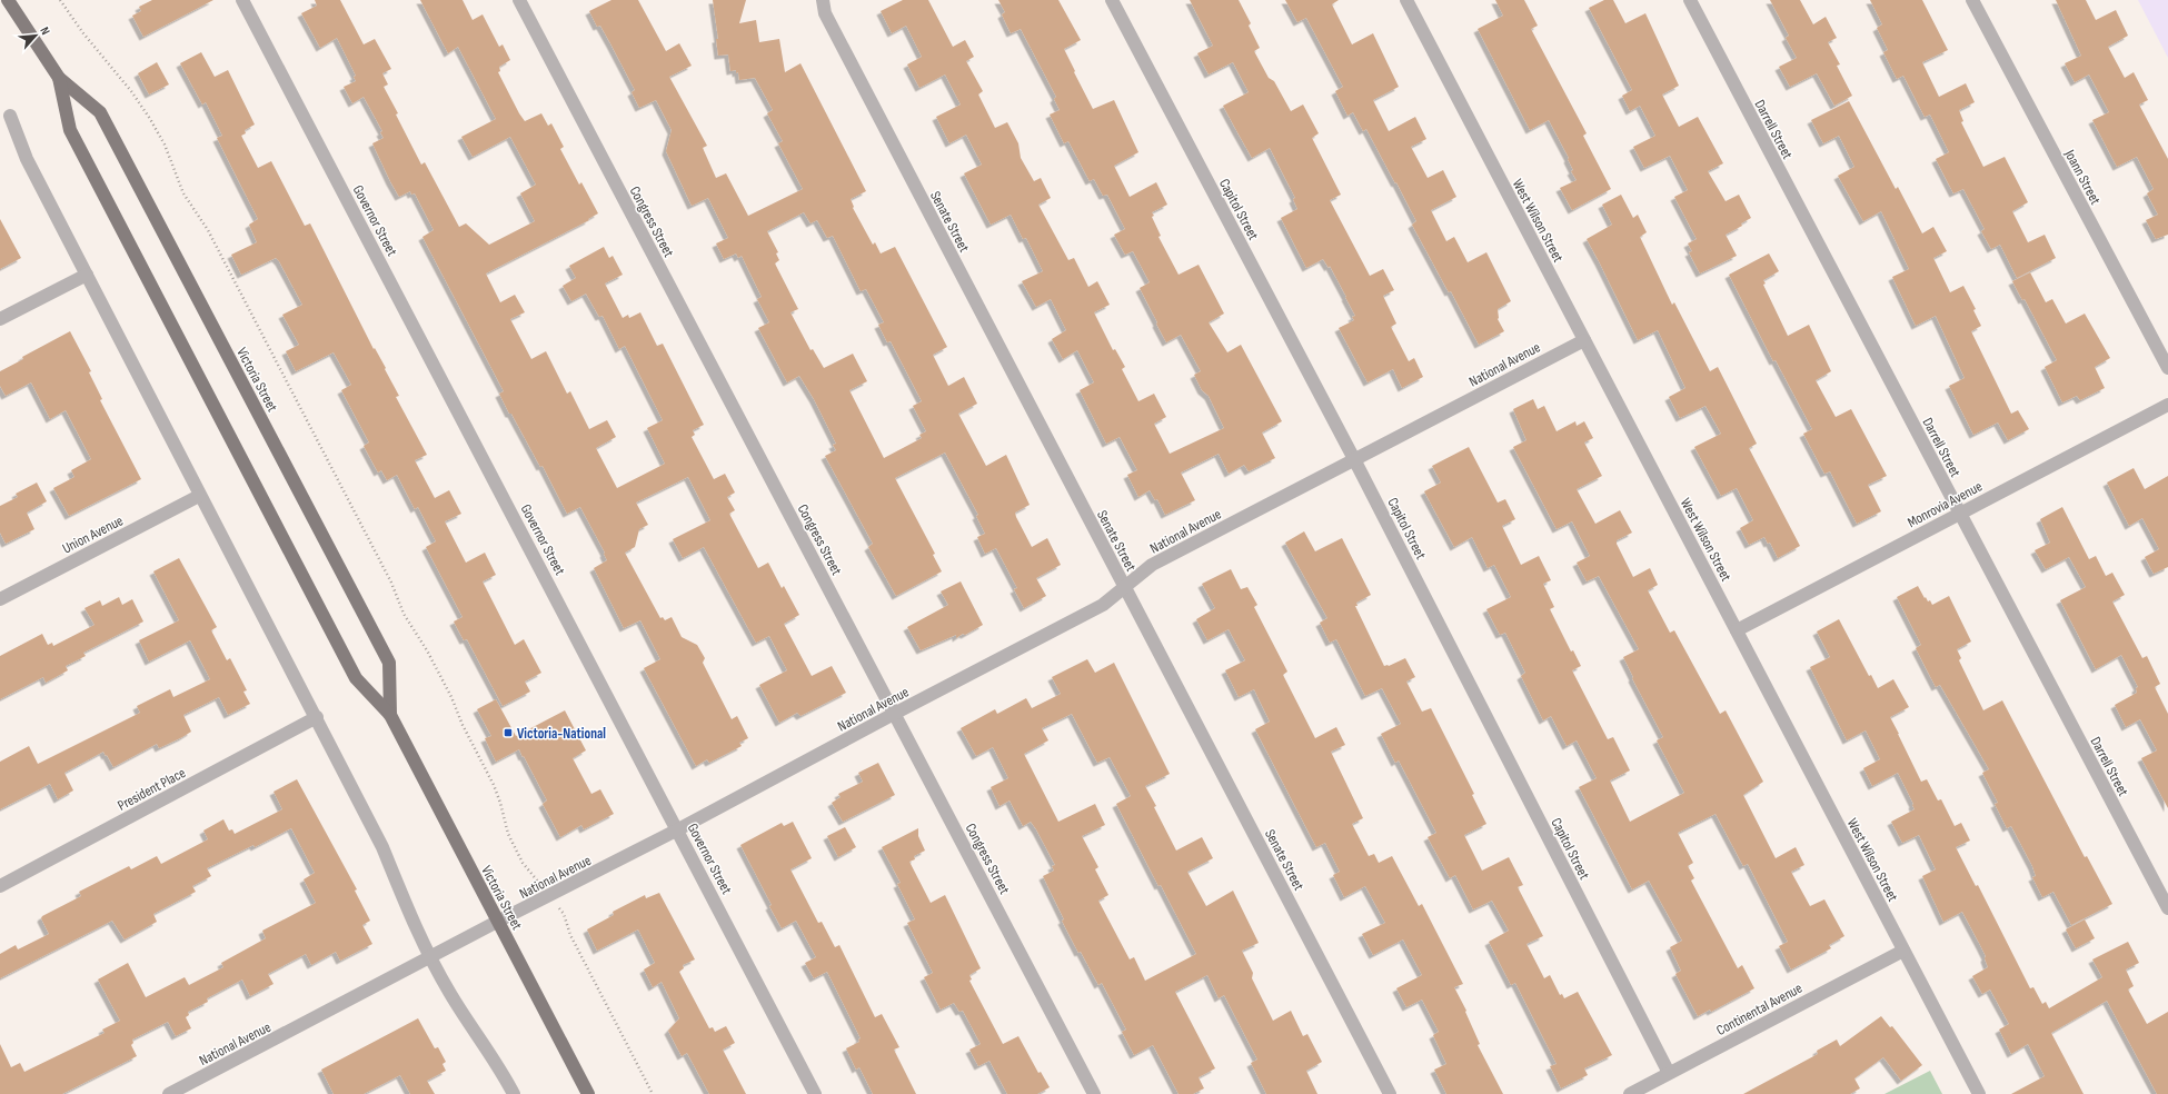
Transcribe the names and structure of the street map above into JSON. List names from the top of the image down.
{
  "streets": {
    "main road": ["Victoria Street"],
    "street": [
      "Darrell Street",
      "Joann Street",
      "Capitol Street",
      "Governor Street",
      "West Wilson Street",
      "Congress Street",
      "Senate Street",
      "National Avenue",
      "Monrovia Avenue",
      "Union Avenue",
      "President Place",
      "Continental Avenue"
    ]
  },
  "crossings": [
    ["Darrell Street", "Monrovia Avenue"],
    ["Capitol Street", "National Avenue"],
    ["Capitol Street", "Continental Avenue"],
    ["Governor Street", "National Avenue"],
    ["West Wilson Street", "National Avenue"],
    ["West Wilson Street", "Monrovia Avenue"],
    ["West Wilson Street", "Continental Avenue"],
    ["Congress Street", "National Avenue"],
    ["Senate Street", "National Avenue"],
    ["National Avenue", "Victoria Street"]
  ],
  "places": {
    "transit": ["Victoria-National"]
  },
  "north": "top right"
}
